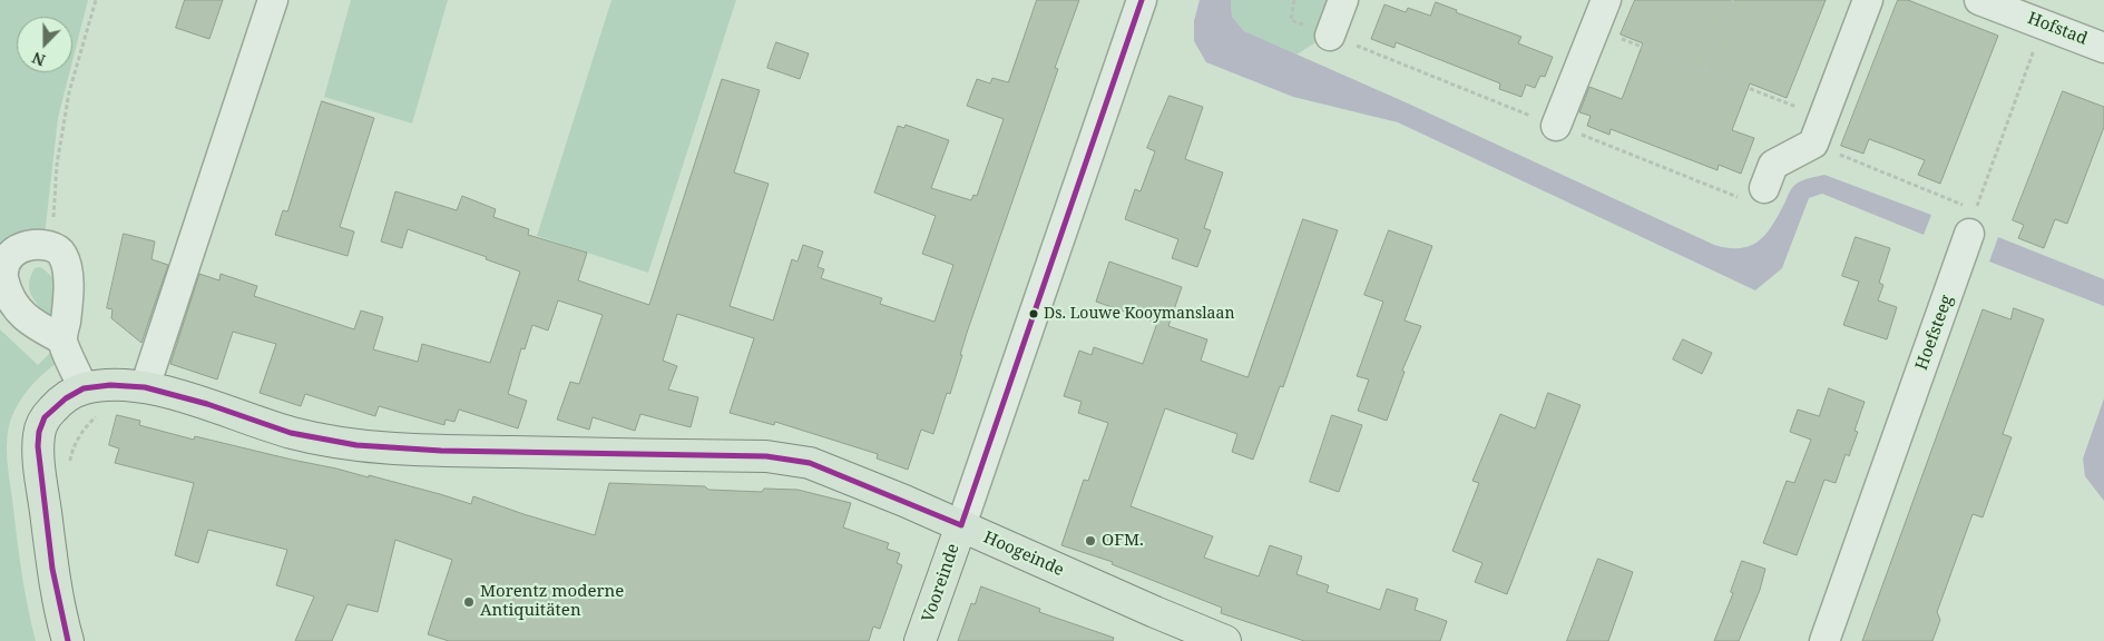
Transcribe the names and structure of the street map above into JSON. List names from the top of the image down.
{
  "streets": {
    "main road": ["Hoogeinde", "Vooreinde"],
    "street": ["Hofstad", "Hoefsteeg"]
  },
  "crossings": [
    ["Hoogeinde", "Vooreinde"]
  ],
  "places": ["Ds. Louwe Kooymanslaan", "OFM.", "Morentz moderne Antiquitäten"],
  "north": "bottom"
}
